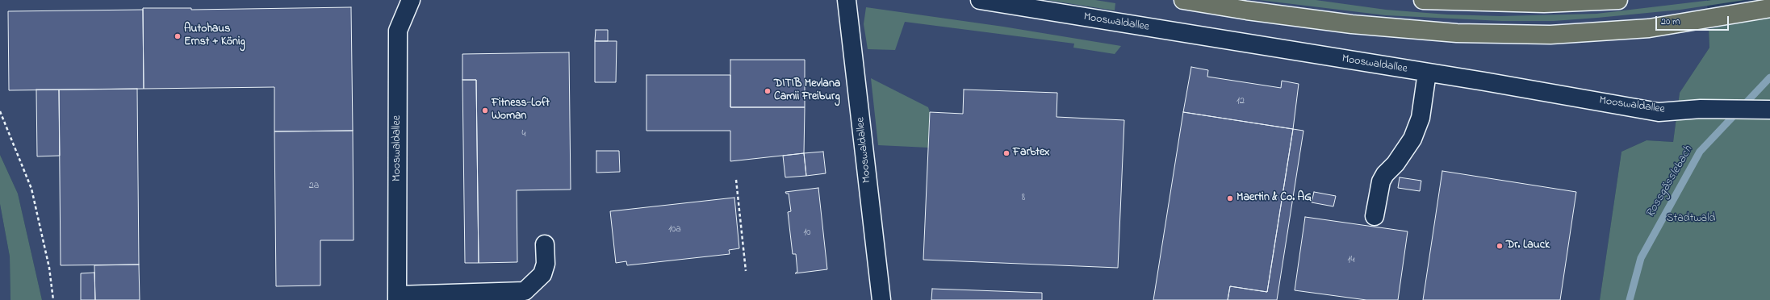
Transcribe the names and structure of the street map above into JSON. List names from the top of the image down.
{
  "streets": {
    "street": ["Mooswaldallee"]
  },
  "water": ["Rossgässlebach"],
  "parks": ["Stadtwald"],
  "places": [
    "Autohaus Ernst + König",
    "DITIB Mevlana Camii Freiburg",
    "Fitness-Loft Woman",
    "Farbtex",
    "Maertin & Co. AG",
    "Dr. Lauck"
  ],
  "house_numbers": [
    "12",
    "4",
    "2a",
    "8",
    "10a",
    "10",
    "14"
  ],
  "scale_bar": "20 m"
}
